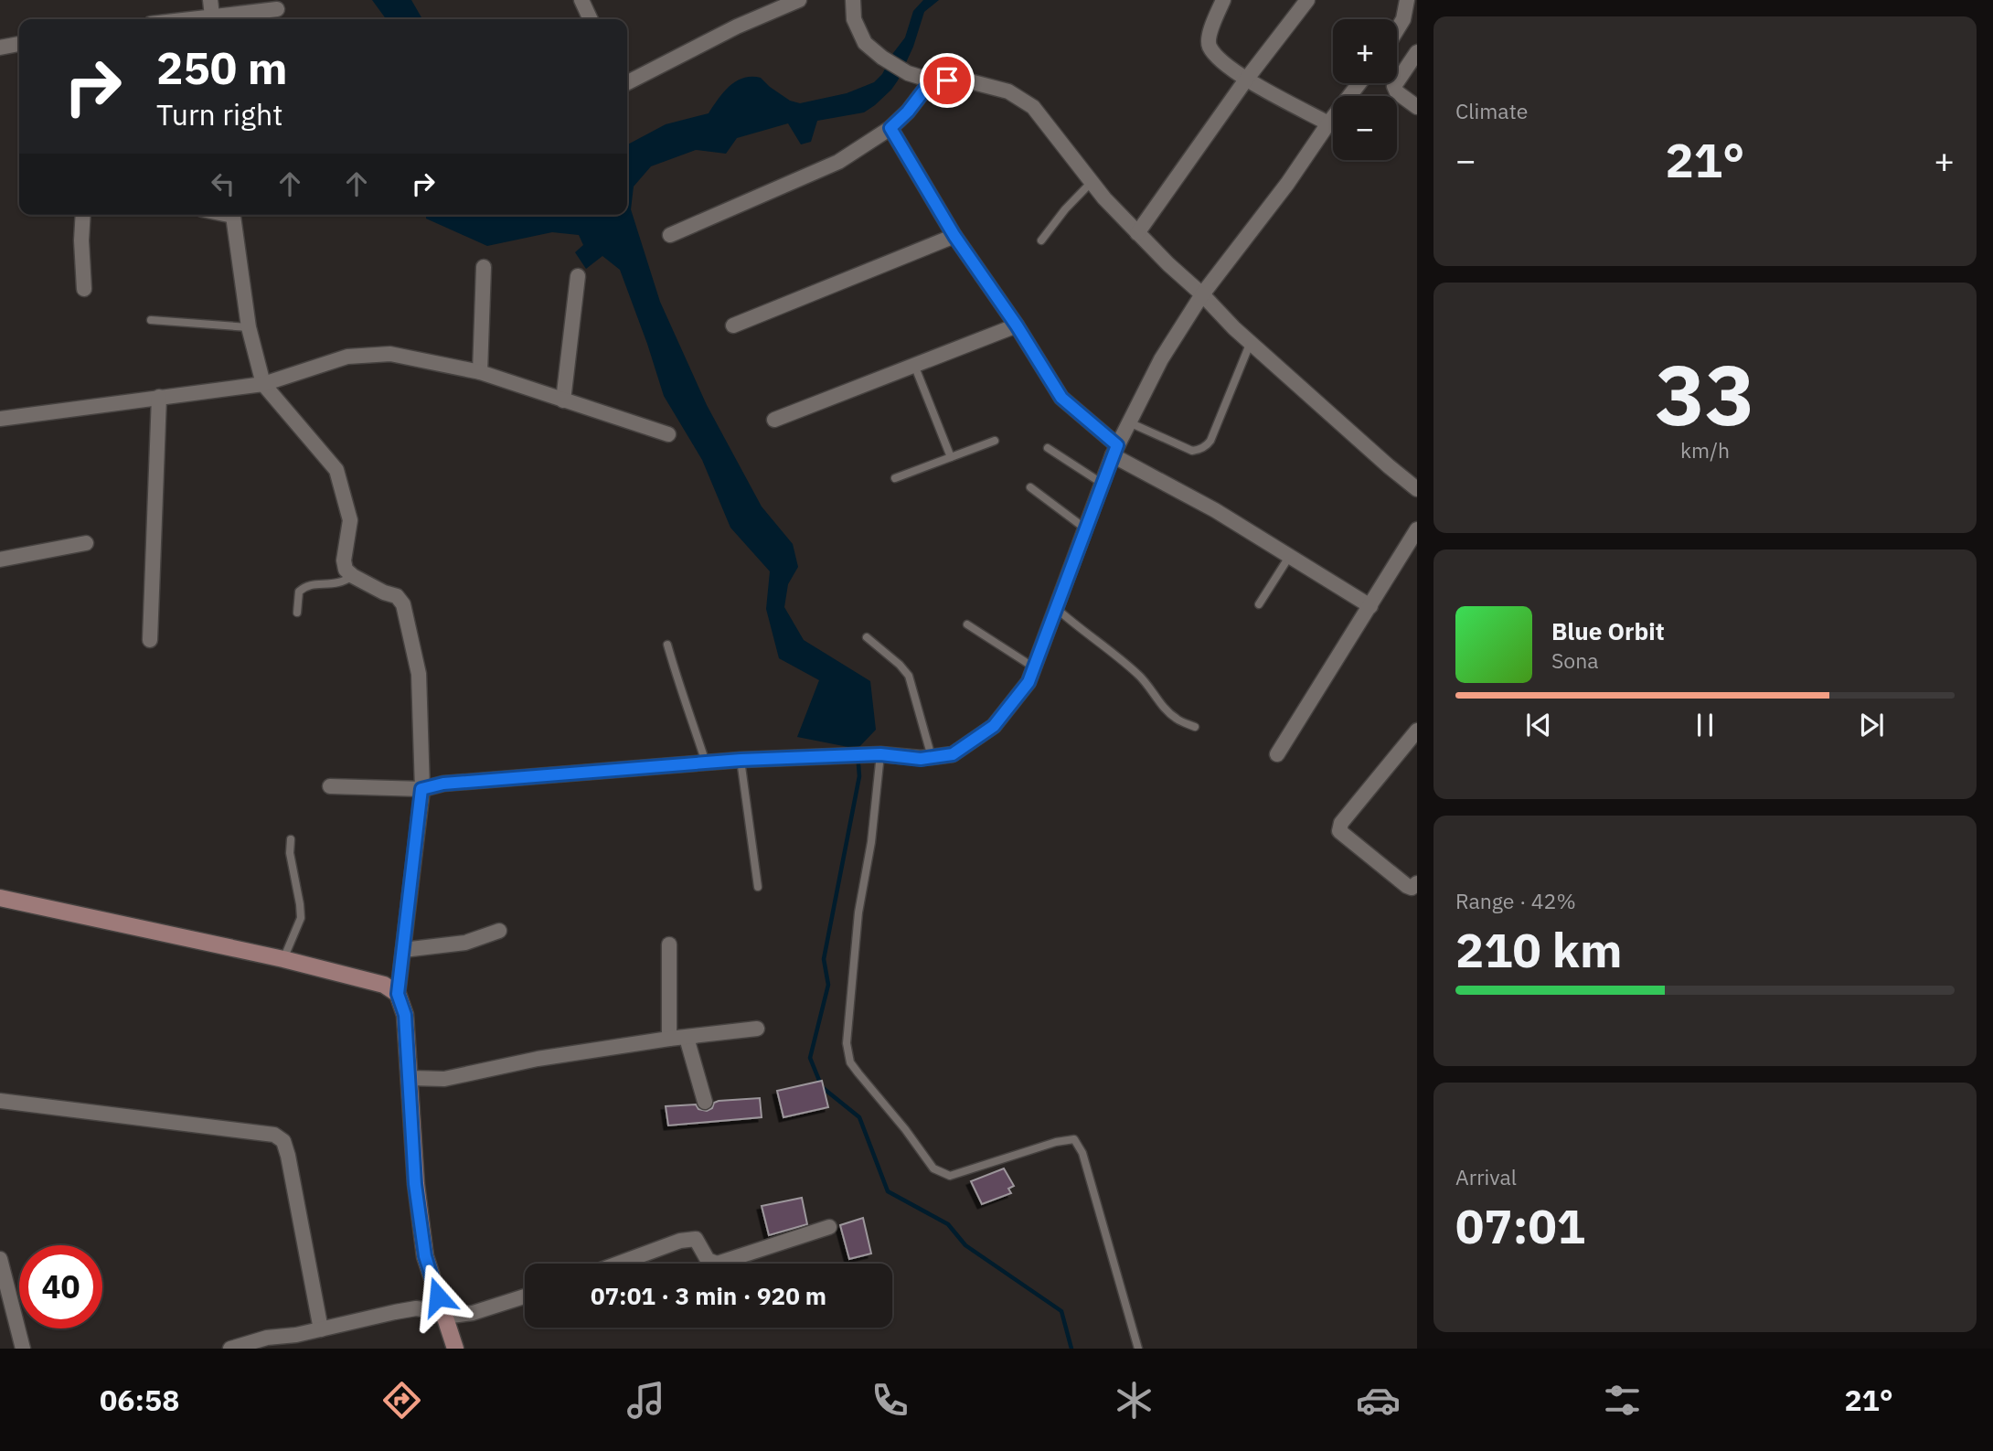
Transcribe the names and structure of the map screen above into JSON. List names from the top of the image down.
{
  "page": {
    "tile": [
      "Climate",
      ["33", "km/h"],
      ["Range · 42%", "210 km"],
      ["Arrival", "07:01"]
    ],
    "map_buttons": ["+", "−"],
    "turn": ["250 m", "Turn right"],
    "heat": ["−", "21°", "+"],
    "song": ["Blue Orbit", "Sona"],
    "limit": "40",
    "trip": "07:01 · 3 min · 920 m",
    "tabs": ["06:58", "21°"]
  }
}
